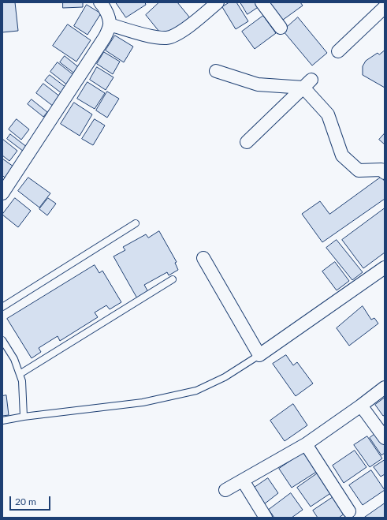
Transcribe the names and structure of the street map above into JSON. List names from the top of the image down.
{
  "scale_bar": "20 m"
}
